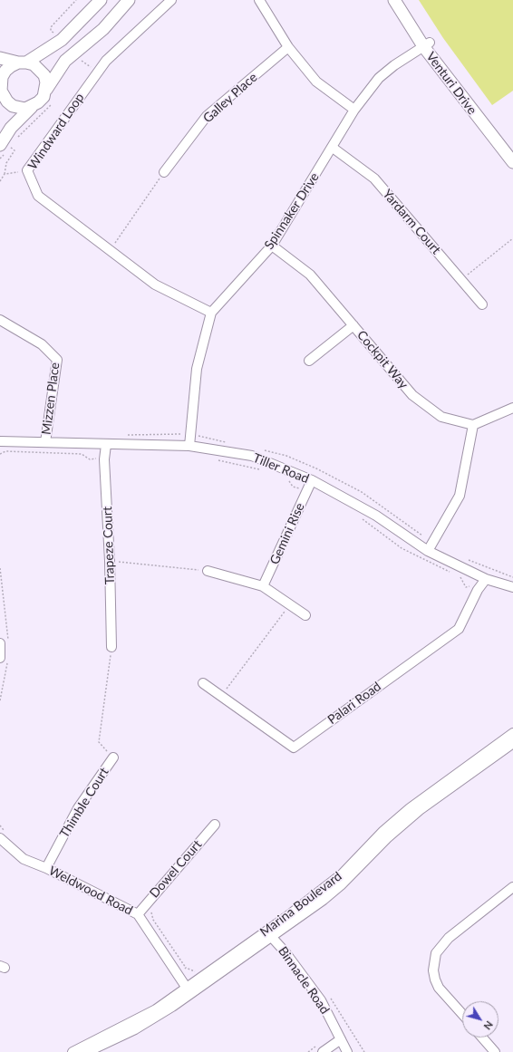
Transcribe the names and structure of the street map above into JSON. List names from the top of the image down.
{
  "streets": {
    "main road": ["Venturi Drive"],
    "street": [
      "Galley Place",
      "Windward Loop",
      "Spinnaker Drive",
      "Yardarm Court",
      "Cockpit Way",
      "Mizzen Place",
      "Tiller Road",
      "Gemini Rise",
      "Trapeze Court",
      "Palari Road",
      "Thimble Court",
      "Dowel Court",
      "Weldwood Road",
      "Marina Boulevard",
      "Binnacle Road"
    ]
  },
  "crossings": [
    ["Venturi Drive", "Spinnaker Drive"],
    ["Windward Loop", "Spinnaker Drive"],
    ["Spinnaker Drive", "Yardarm Court"],
    ["Spinnaker Drive", "Cockpit Way"],
    ["Spinnaker Drive", "Tiller Road"],
    ["Mizzen Place", "Tiller Road"],
    ["Tiller Road", "Gemini Rise"],
    ["Tiller Road", "Trapeze Court"],
    ["Tiller Road", "Palari Road"],
    ["Thimble Court", "Weldwood Road"],
    ["Dowel Court", "Weldwood Road"],
    ["Weldwood Road", "Marina Boulevard"],
    ["Marina Boulevard", "Binnacle Road"]
  ],
  "north": "bottom right"
}
